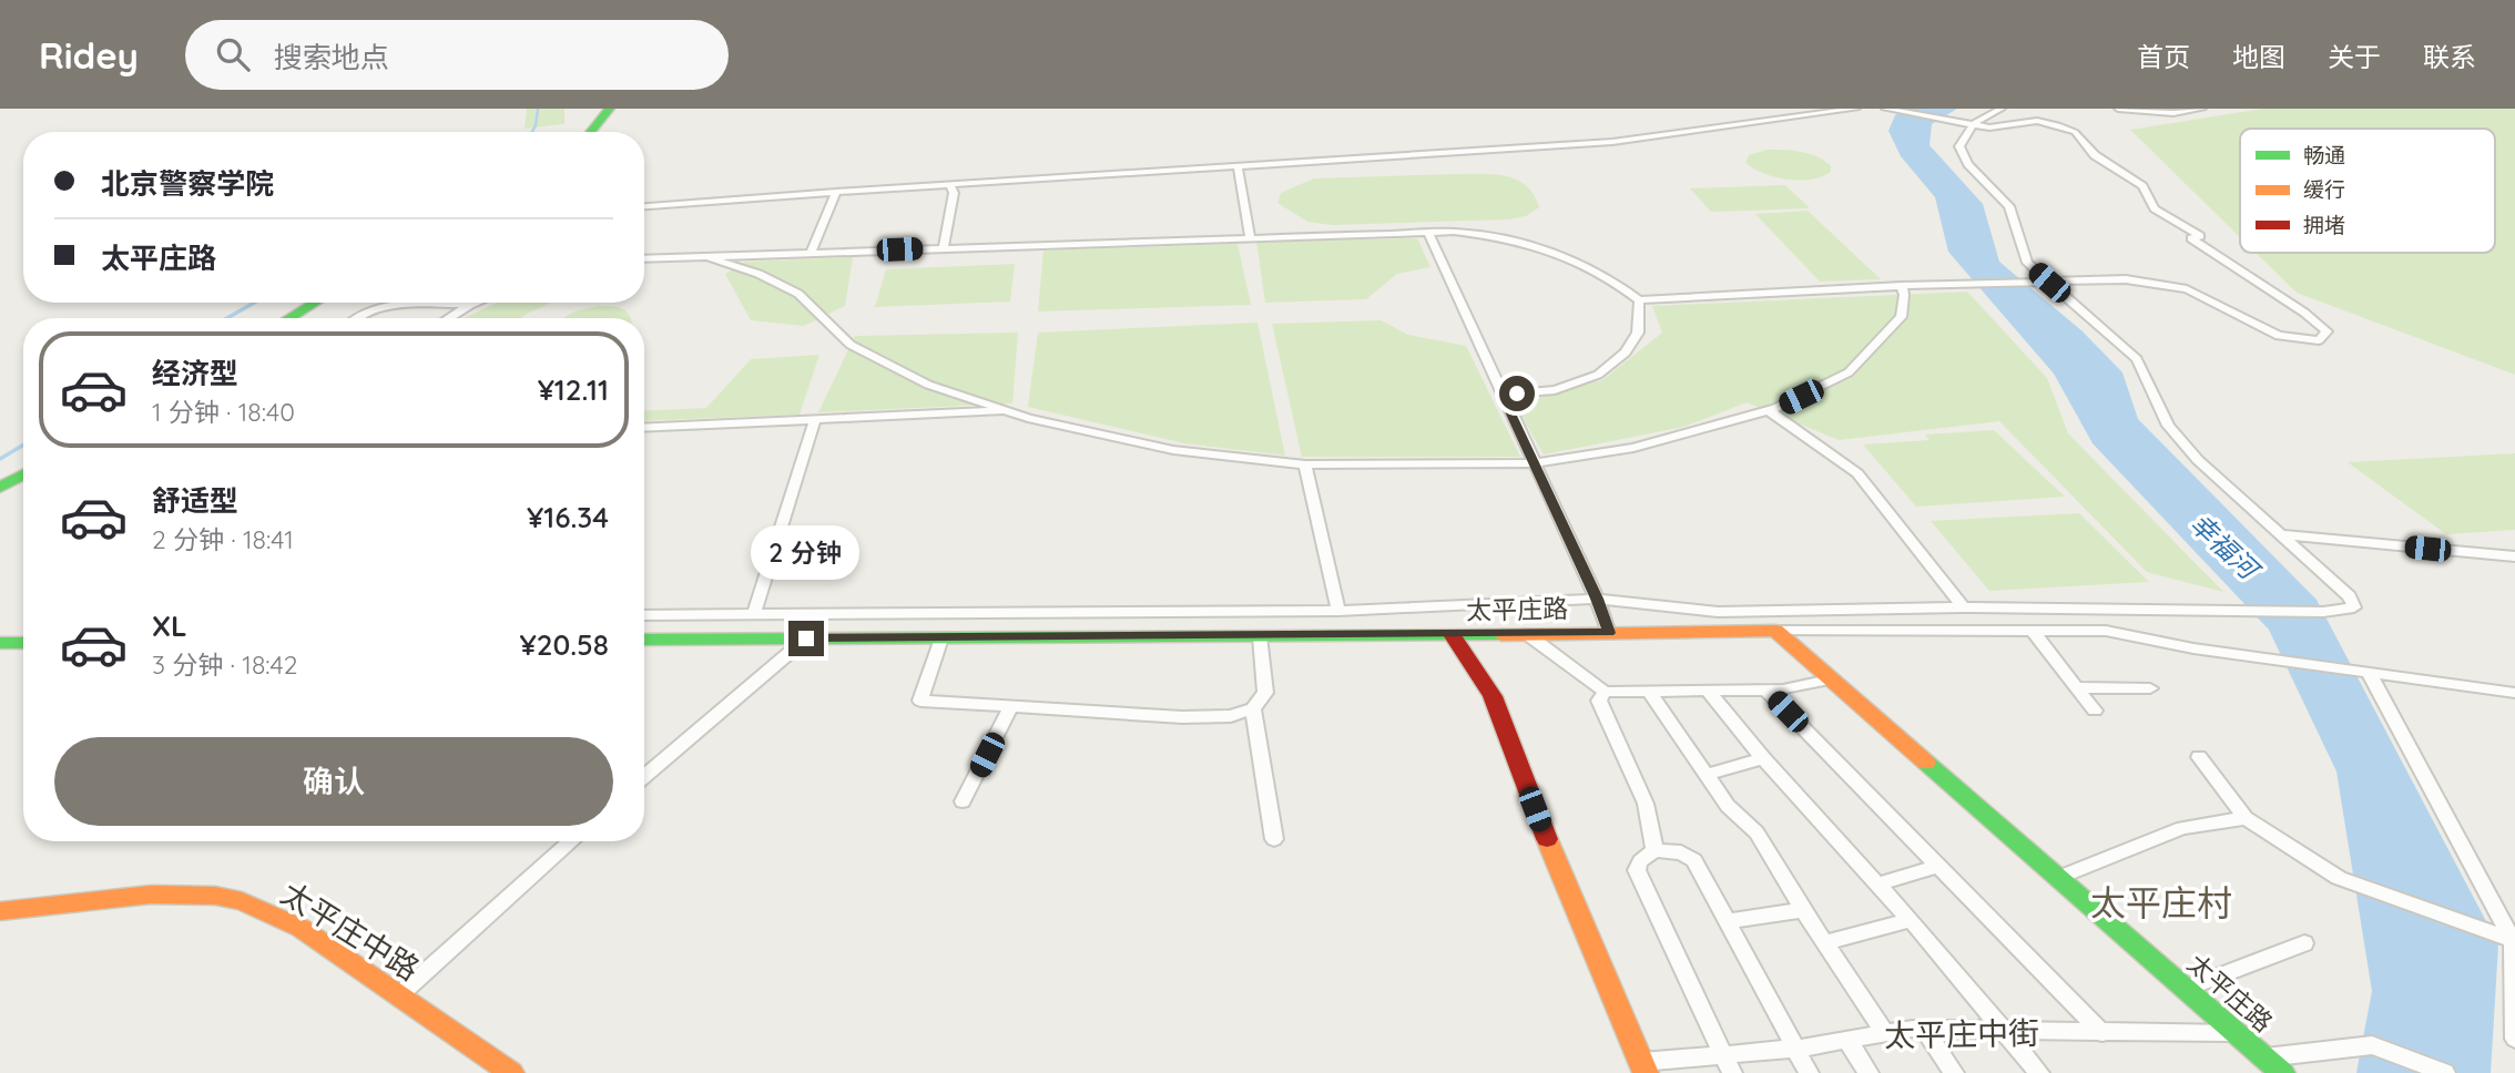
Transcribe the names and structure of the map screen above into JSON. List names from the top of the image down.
{
  "streets": {
    "street": ["太平庄路", "太平庄中路", "太平庄中街"]
  },
  "crossings": [
    ["太平庄路", "太平庄中街"]
  ],
  "districts": ["太平庄村"],
  "water": ["幸福河"],
  "legend": ["畅通", "缓行", "拥堵"],
  "page": {
    "header": "Ridey",
    "search": "搜索地点",
    "nav": [
      "首页",
      "地图",
      "关于",
      "联系"
    ],
    "banner": ["北京警察学院", "太平庄路"],
    "list": [
      {
        "name": "经济型",
        "note": "1 分钟 · 18:40",
        "value": "¥12.11"
      },
      {
        "name": "舒适型",
        "note": "2 分钟 · 18:41",
        "value": "¥16.34"
      },
      {
        "name": "XL",
        "note": "3 分钟 · 18:42",
        "value": "¥20.58"
      }
    ],
    "bubble": "2 分钟",
    "buttons": "确认"
  }
}
